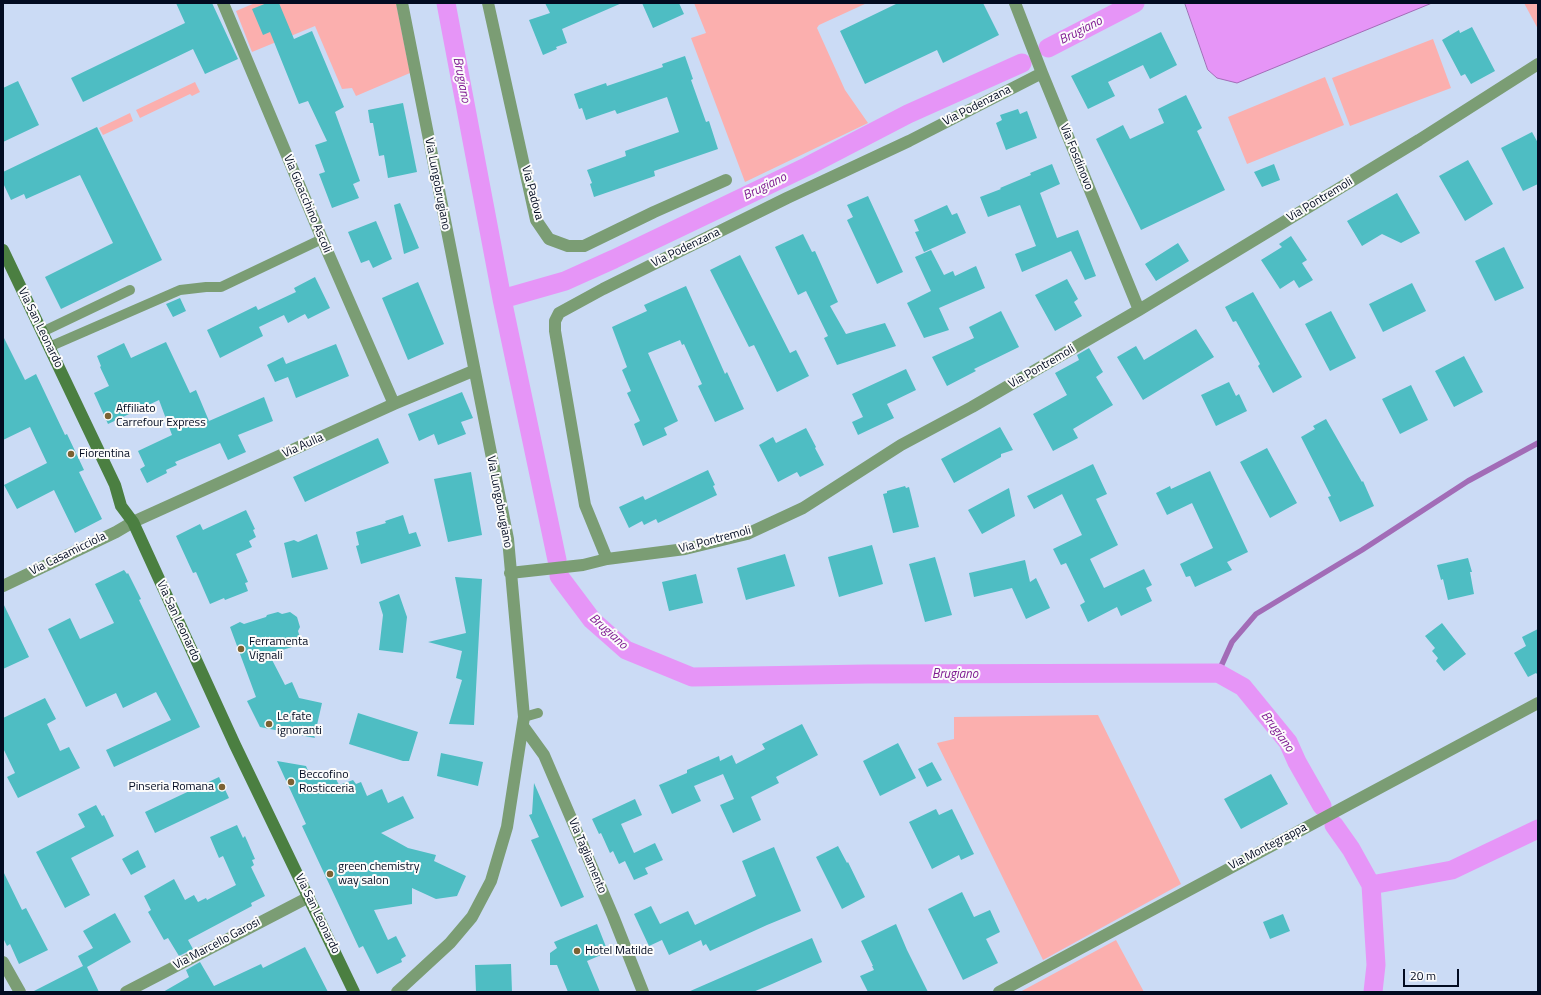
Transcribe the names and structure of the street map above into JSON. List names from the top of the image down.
{
  "streets": {
    "main road": ["Via San Leonardo"],
    "street": [
      "Via Podenzana",
      "Via Fosdinovo",
      "Via Lungobrugiano",
      "Via Padova",
      "Via Pontremoli",
      "Via Gioacchino Ascoli",
      "Via Aulla",
      "Via Casamicciola",
      "Via Montegrappa",
      "Via Tagliamento",
      "Via Marcello Garosi"
    ]
  },
  "crossings": [
    ["Via Podenzana", "Via Fosdinovo"],
    ["Via Podenzana", "Via Pontremoli"],
    ["Via Fosdinovo", "Via Pontremoli"],
    ["Via Lungobrugiano", "Via Pontremoli"],
    ["Via Lungobrugiano", "Via Aulla"],
    ["Via Lungobrugiano", "Via Tagliamento"],
    ["Via Gioacchino Ascoli", "Via Aulla"],
    ["Via San Leonardo", "Via Aulla"],
    ["Via San Leonardo", "Via Casamicciola"],
    ["Via San Leonardo", "Via Marcello Garosi"],
    ["Via Aulla", "Via Casamicciola"]
  ],
  "water": ["Brugiano"],
  "places": [
    "Affiliato Carrefour Express",
    "Fiorentina",
    "Ferramenta Vignali",
    "Le fate ignoranti",
    "Beccofino Rosticceria",
    "Pinseria Romana",
    "green chemistry way salon",
    "Hotel Matilde"
  ],
  "scale_bar": "20 m"
}
